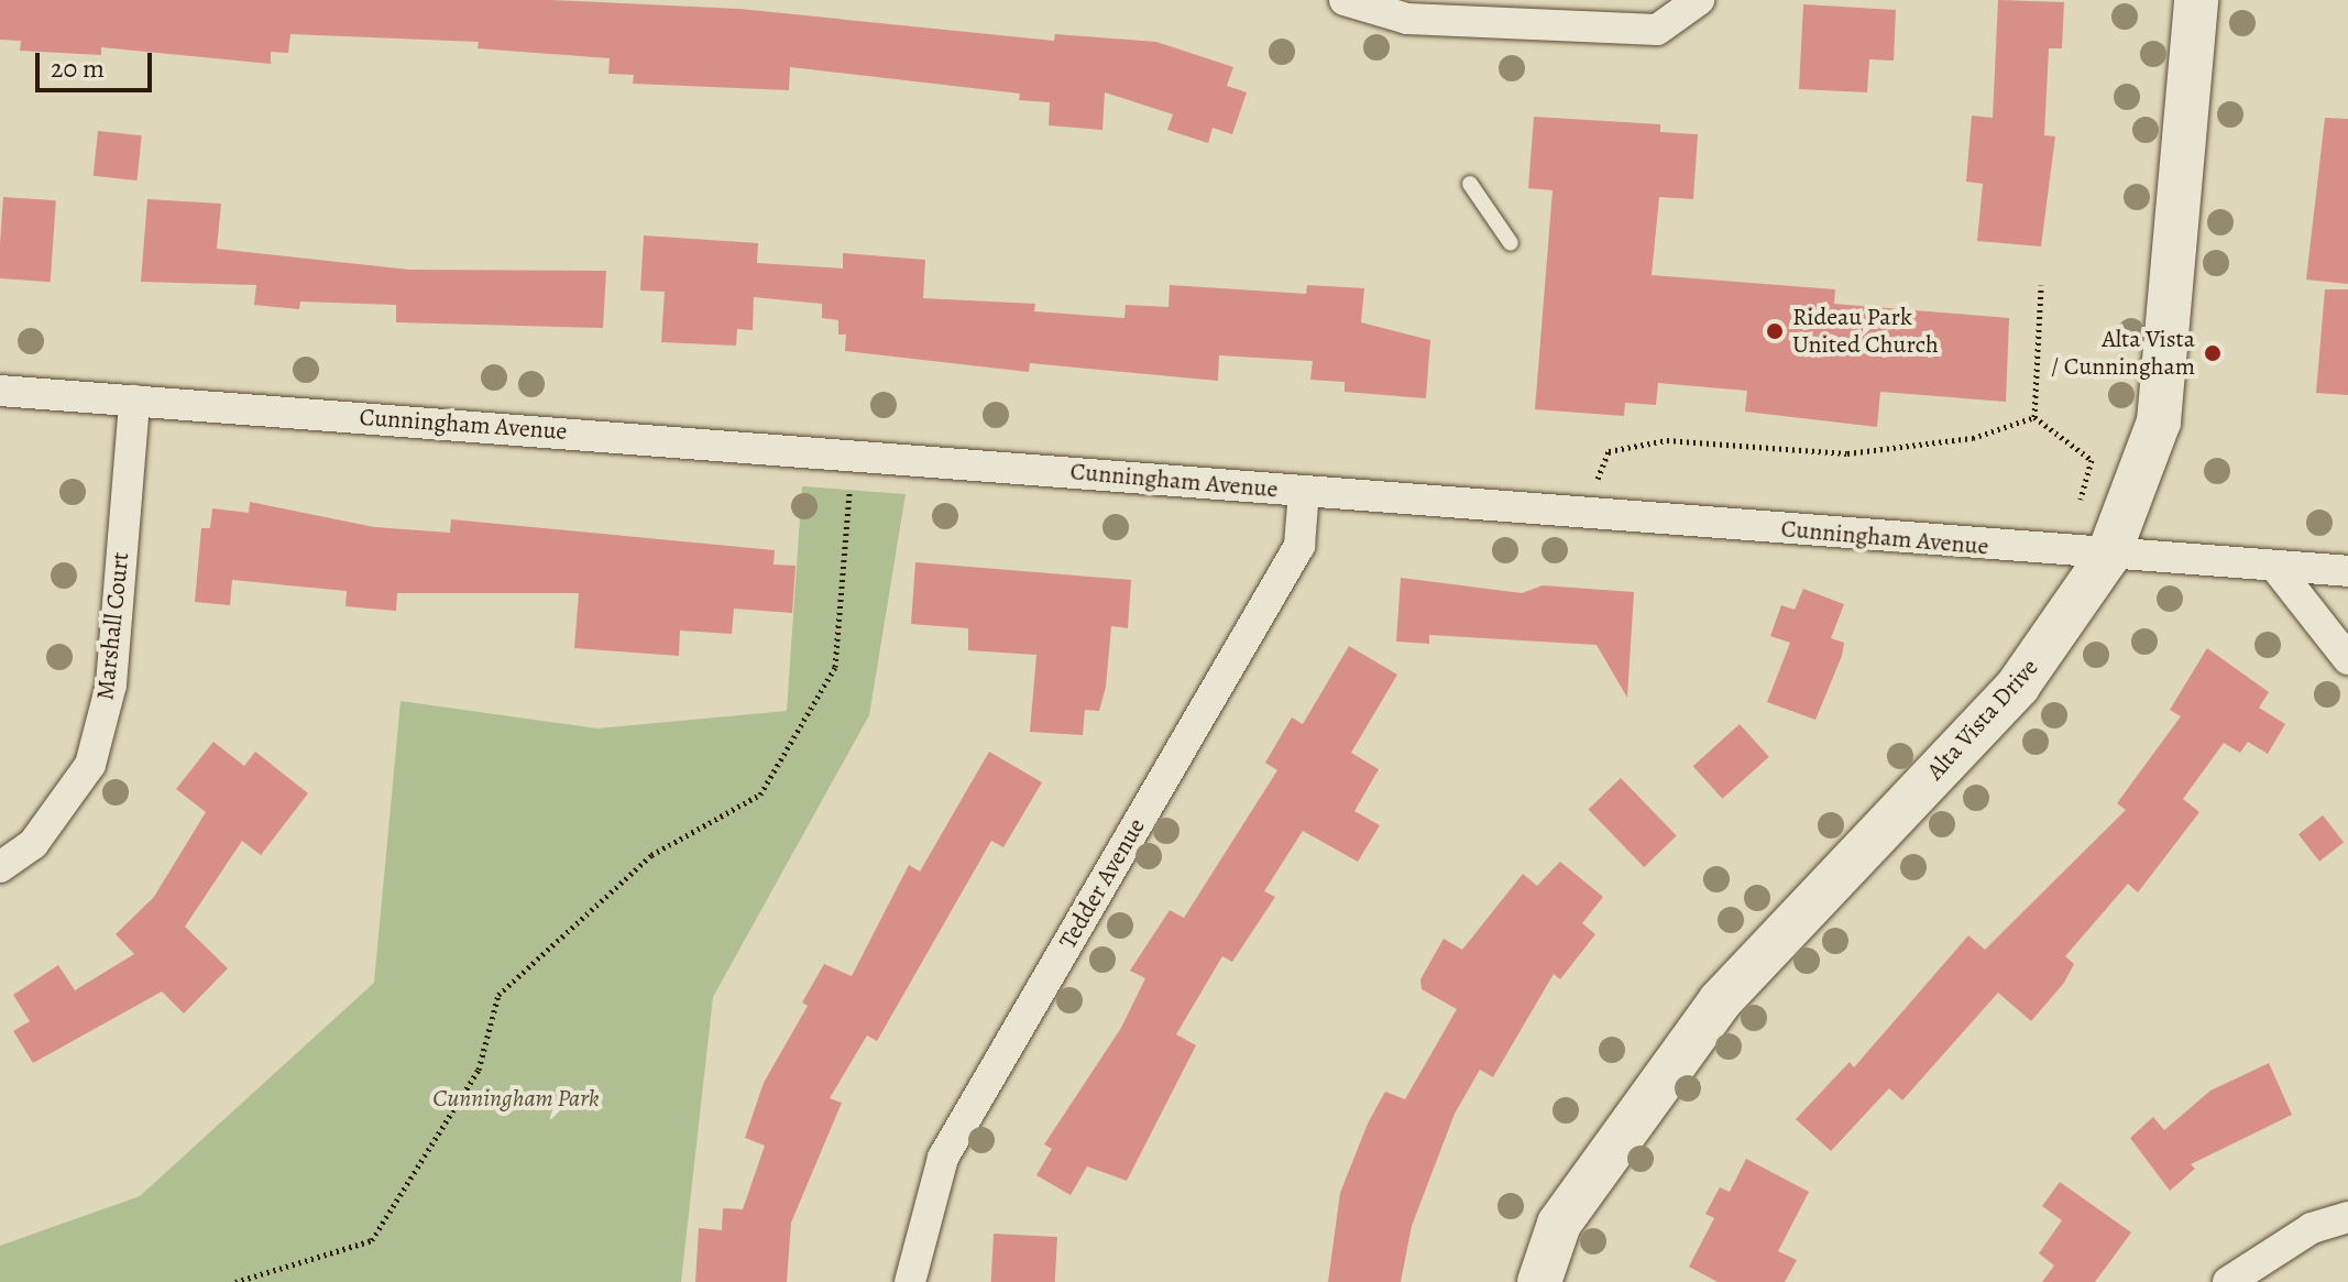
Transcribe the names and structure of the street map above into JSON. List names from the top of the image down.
{
  "streets": {
    "street": [
      "Cunningham Avenue",
      "Marshall Court",
      "Alta Vista Drive",
      "Tedder Avenue"
    ]
  },
  "crossings": [
    ["Cunningham Avenue", "Marshall Court"],
    ["Cunningham Avenue", "Alta Vista Drive"],
    ["Cunningham Avenue", "Tedder Avenue"]
  ],
  "parks": ["Cunningham Park"],
  "places": ["Rideau Park United Church", "Alta Vista / Cunningham"],
  "scale_bar": "20 m"
}
